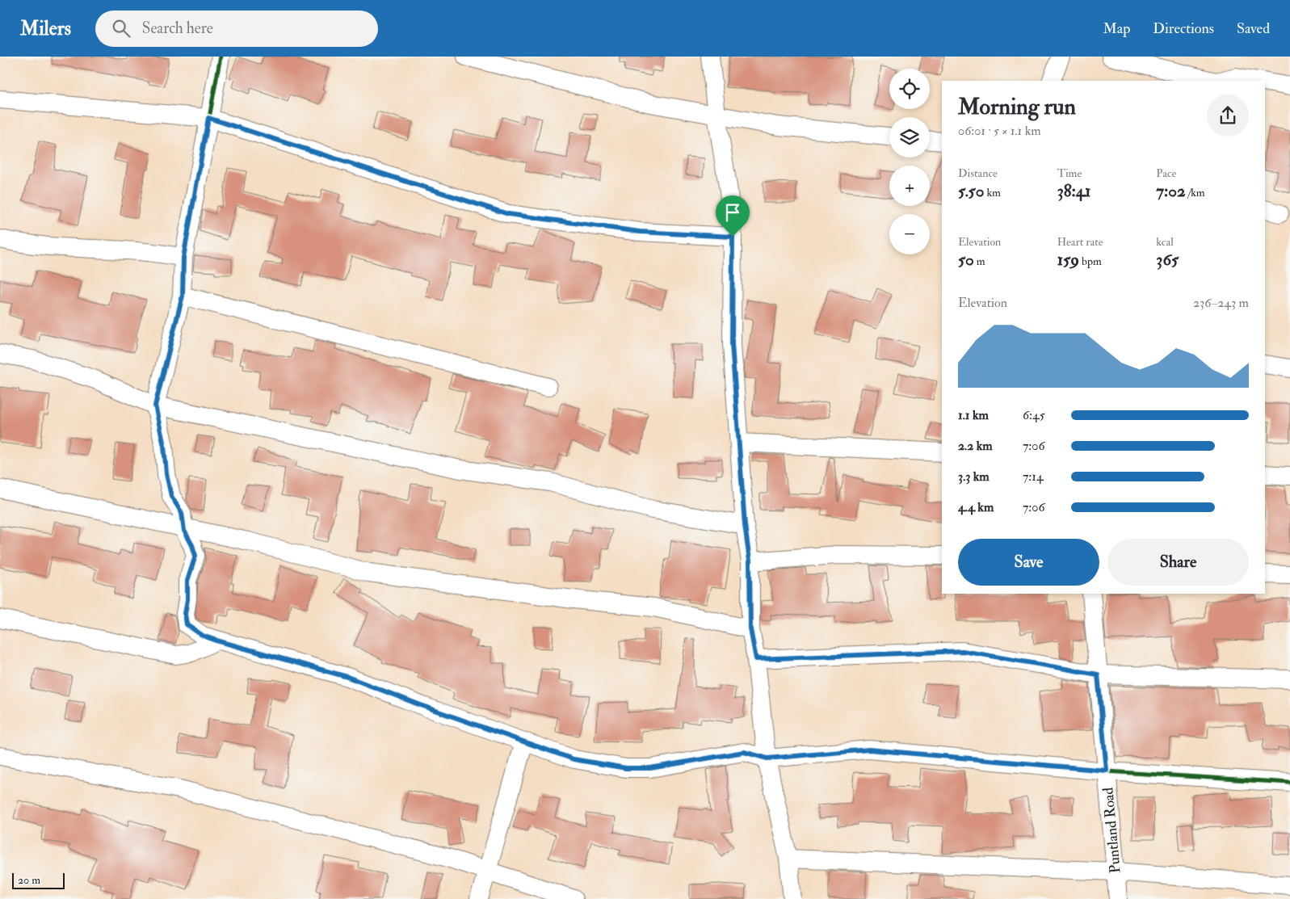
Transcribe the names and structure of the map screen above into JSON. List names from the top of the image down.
{
  "streets": {
    "street": ["Puntland Road"]
  },
  "scale_bar": "20 m",
  "page": {
    "header": "Milers",
    "search": "Search here",
    "nav": ["Map", "Directions", "Saved"],
    "map_buttons": ["+", "−"],
    "heading": ["Morning run", "06:01 · 5 × 1.1 km"],
    "stats": [
      ["Distance", "5.50 km"],
      ["Time", "38:41"],
      ["Pace", "7:02 /km"],
      ["Elevation", "50 m"],
      ["Heart rate", "159 bpm"],
      ["kcal", "365"]
    ],
    "chart": ["Elevation", "236–243 m"],
    "list": [
      {
        "name": "1.1 km",
        "note": "6:45"
      },
      {
        "name": "2.2 km",
        "note": "7:06"
      },
      {
        "name": "3.3 km",
        "note": "7:14"
      },
      {
        "name": "4.4 km",
        "note": "7:06"
      }
    ],
    "buttons": ["Save", "Share"],
    "scale": "20 m"
  }
}
